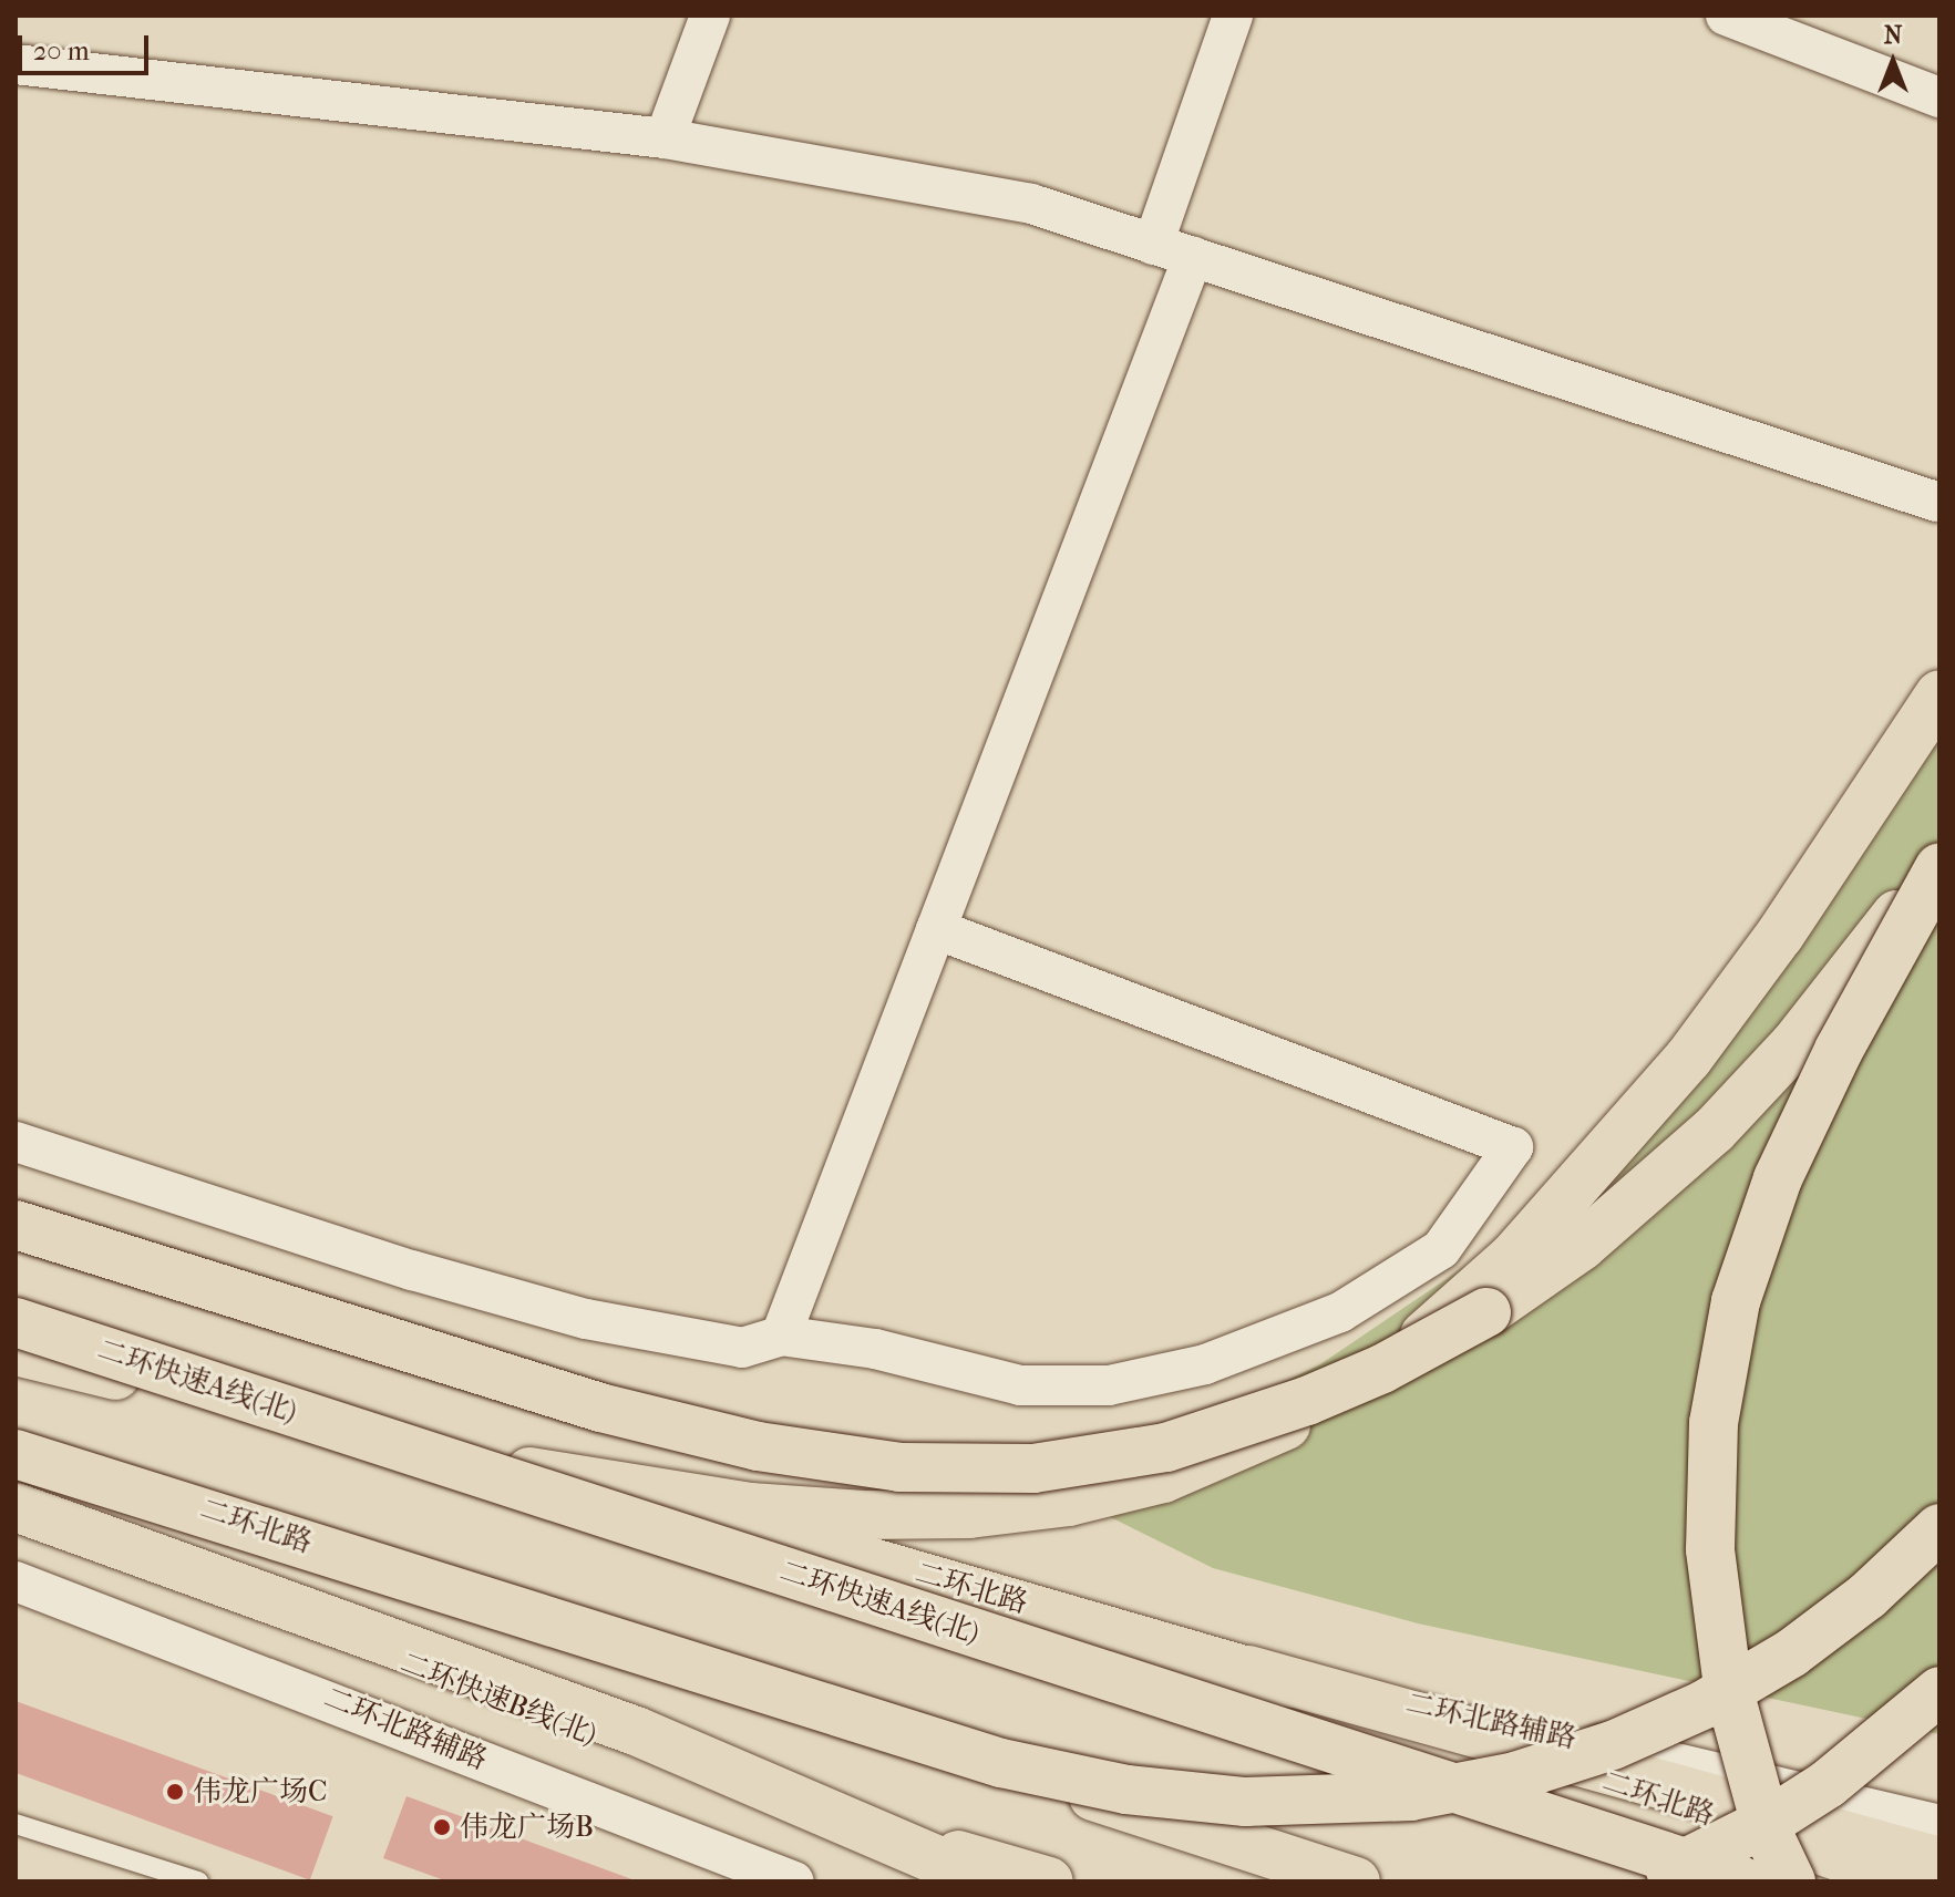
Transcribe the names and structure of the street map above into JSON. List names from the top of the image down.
{
  "streets": {
    "main road": ["二环快速A线(北)", "二环北路", "二环快速B线(北)"],
    "street": ["二环北路辅路"]
  },
  "crossings": [
    ["二环北路", "二环北路辅路"]
  ],
  "places": ["伟龙广场C", "伟龙广场B"],
  "scale_bar": "20 m",
  "north": "top"
}
